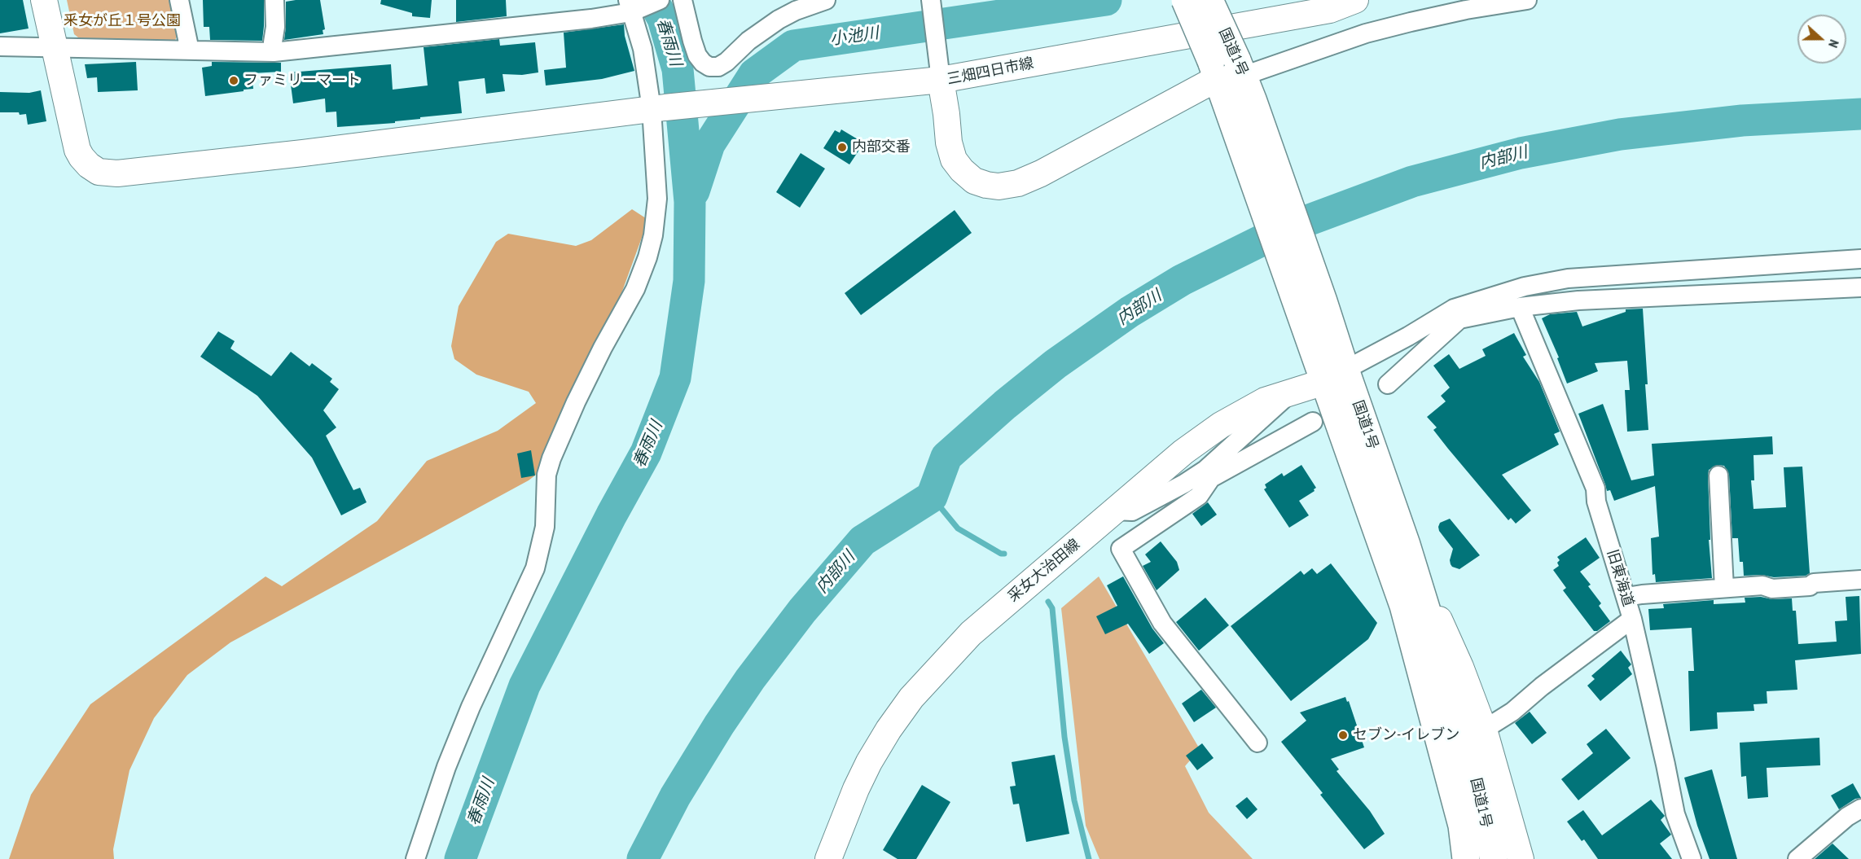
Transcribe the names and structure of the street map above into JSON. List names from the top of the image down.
{
  "streets": {
    "highway": ["国道1号"],
    "main road": ["三畑四日市線", "采女大治田線"],
    "street": ["旧東海道"]
  },
  "crossings": [
    ["国道1号", "三畑四日市線"],
    ["国道1号", "采女大治田線"]
  ],
  "water": ["小池川", "春雨川", "内部川"],
  "parks": ["釆女が丘１号公園"],
  "places": ["ファミリーマート", "内部交番", "セブン-イレブン"],
  "north": "right"
}
